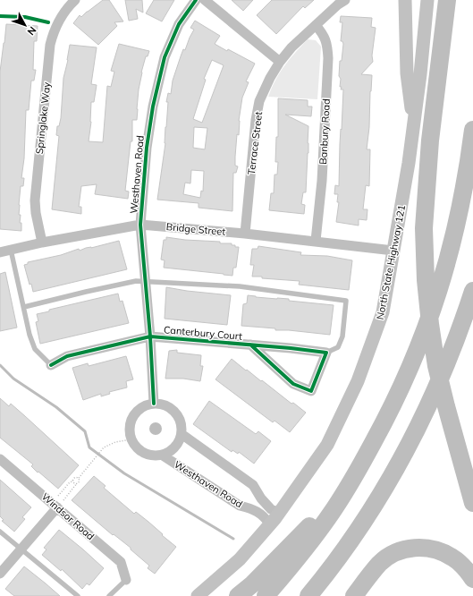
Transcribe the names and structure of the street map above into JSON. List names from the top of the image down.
{
  "streets": {
    "main road": ["North State Highway 121"],
    "street": [
      "Springlake Way",
      "Banbury Road",
      "Terrace Street",
      "Westhaven Road",
      "Bridge Street",
      "Canterbury Court",
      "Windsor Road"
    ]
  },
  "crossings": [
    ["Springlake Way", "Bridge Street"],
    ["Banbury Road", "Terrace Street"],
    ["Banbury Road", "Bridge Street"],
    ["Terrace Street", "Bridge Street"],
    ["Westhaven Road", "Bridge Street"],
    ["Westhaven Road", "North State Highway 121"],
    ["Westhaven Road", "Canterbury Court"],
    ["Bridge Street", "North State Highway 121"]
  ],
  "north": "bottom right"
}
